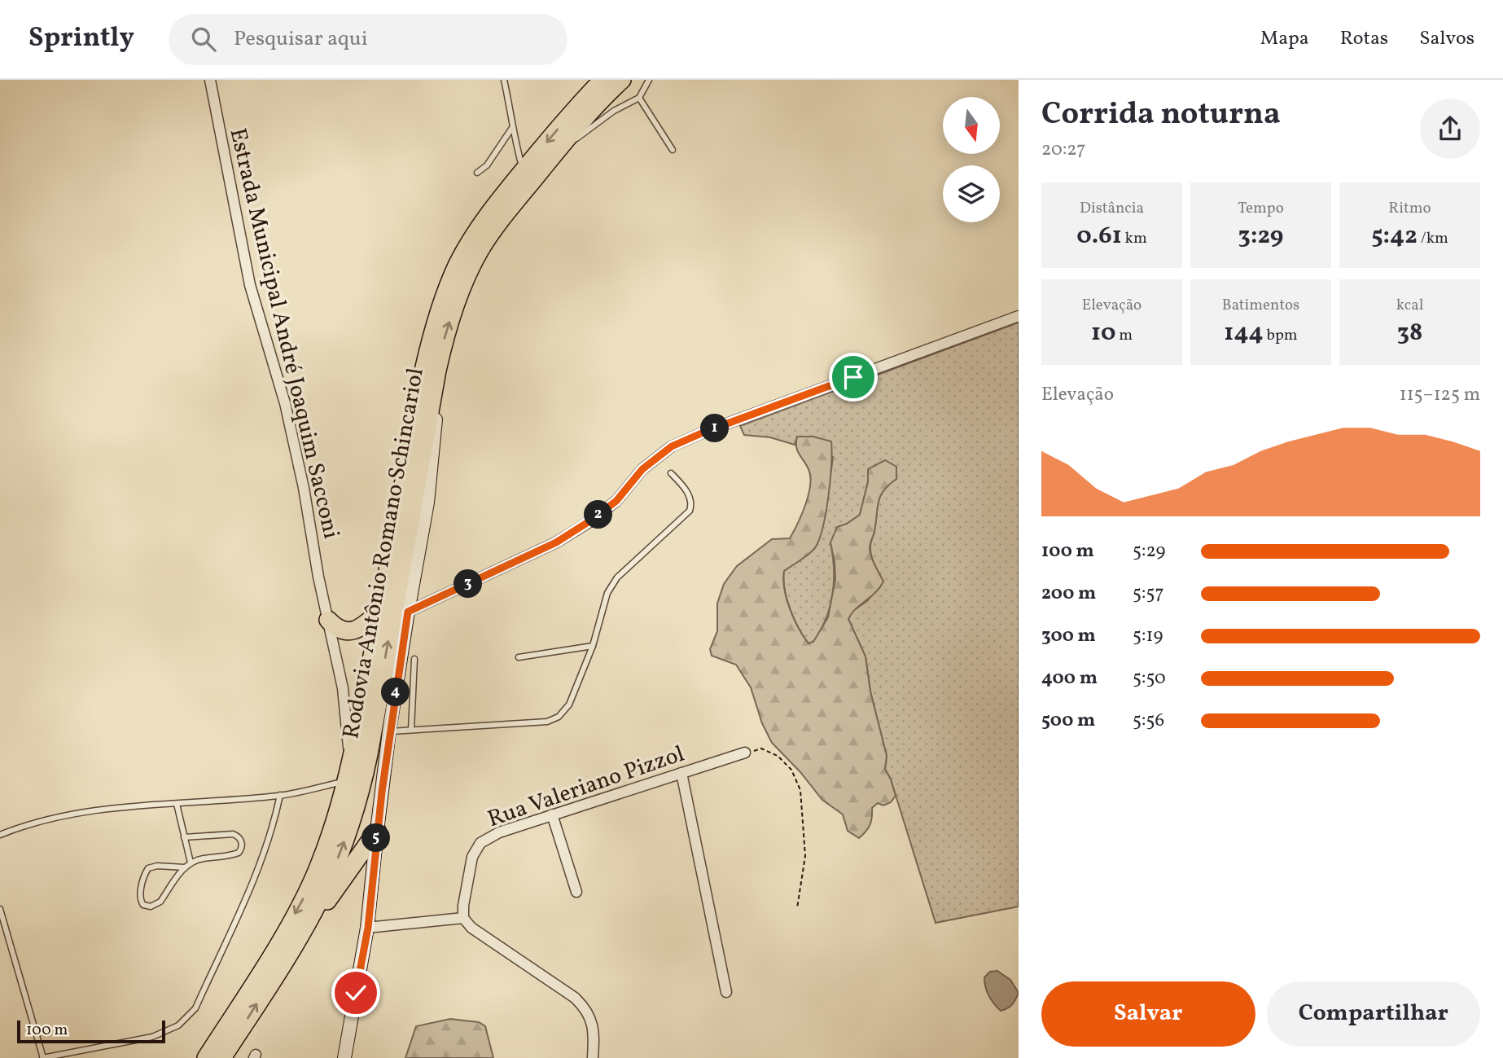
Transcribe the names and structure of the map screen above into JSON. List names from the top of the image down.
{
  "streets": {
    "highway": ["Rodovia Antônio Romano Schincariol"],
    "street": ["Estrada Municipal André Joaquim Sacconi", "Rua Valeriano Pizzol"]
  },
  "crossings": [
    ["Estrada Municipal André Joaquim Sacconi", "Rodovia Antônio Romano Schincariol"]
  ],
  "scale_bar": "100 m",
  "north": "bottom",
  "page": {
    "header": "Sprintly",
    "search": "Pesquisar aqui",
    "nav": ["Mapa", "Rotas", "Salvos"],
    "heading": ["Corrida noturna", "20:27"],
    "stats": [
      ["Distância", "0.61 km"],
      ["Tempo", "3:29"],
      ["Ritmo", "5:42 /km"],
      ["Elevação", "10 m"],
      ["Batimentos", "144 bpm"],
      ["kcal", "38"]
    ],
    "chart": ["Elevação", "115–125 m"],
    "pins": [
      "1",
      "2",
      "3",
      "4",
      "5"
    ],
    "list": [
      {
        "name": "100 m",
        "note": "5:29"
      },
      {
        "name": "200 m",
        "note": "5:57"
      },
      {
        "name": "300 m",
        "note": "5:19"
      },
      {
        "name": "400 m",
        "note": "5:50"
      },
      {
        "name": "500 m",
        "note": "5:56"
      }
    ],
    "buttons": ["Salvar", "Compartilhar"],
    "scale": "100 m"
  }
}
